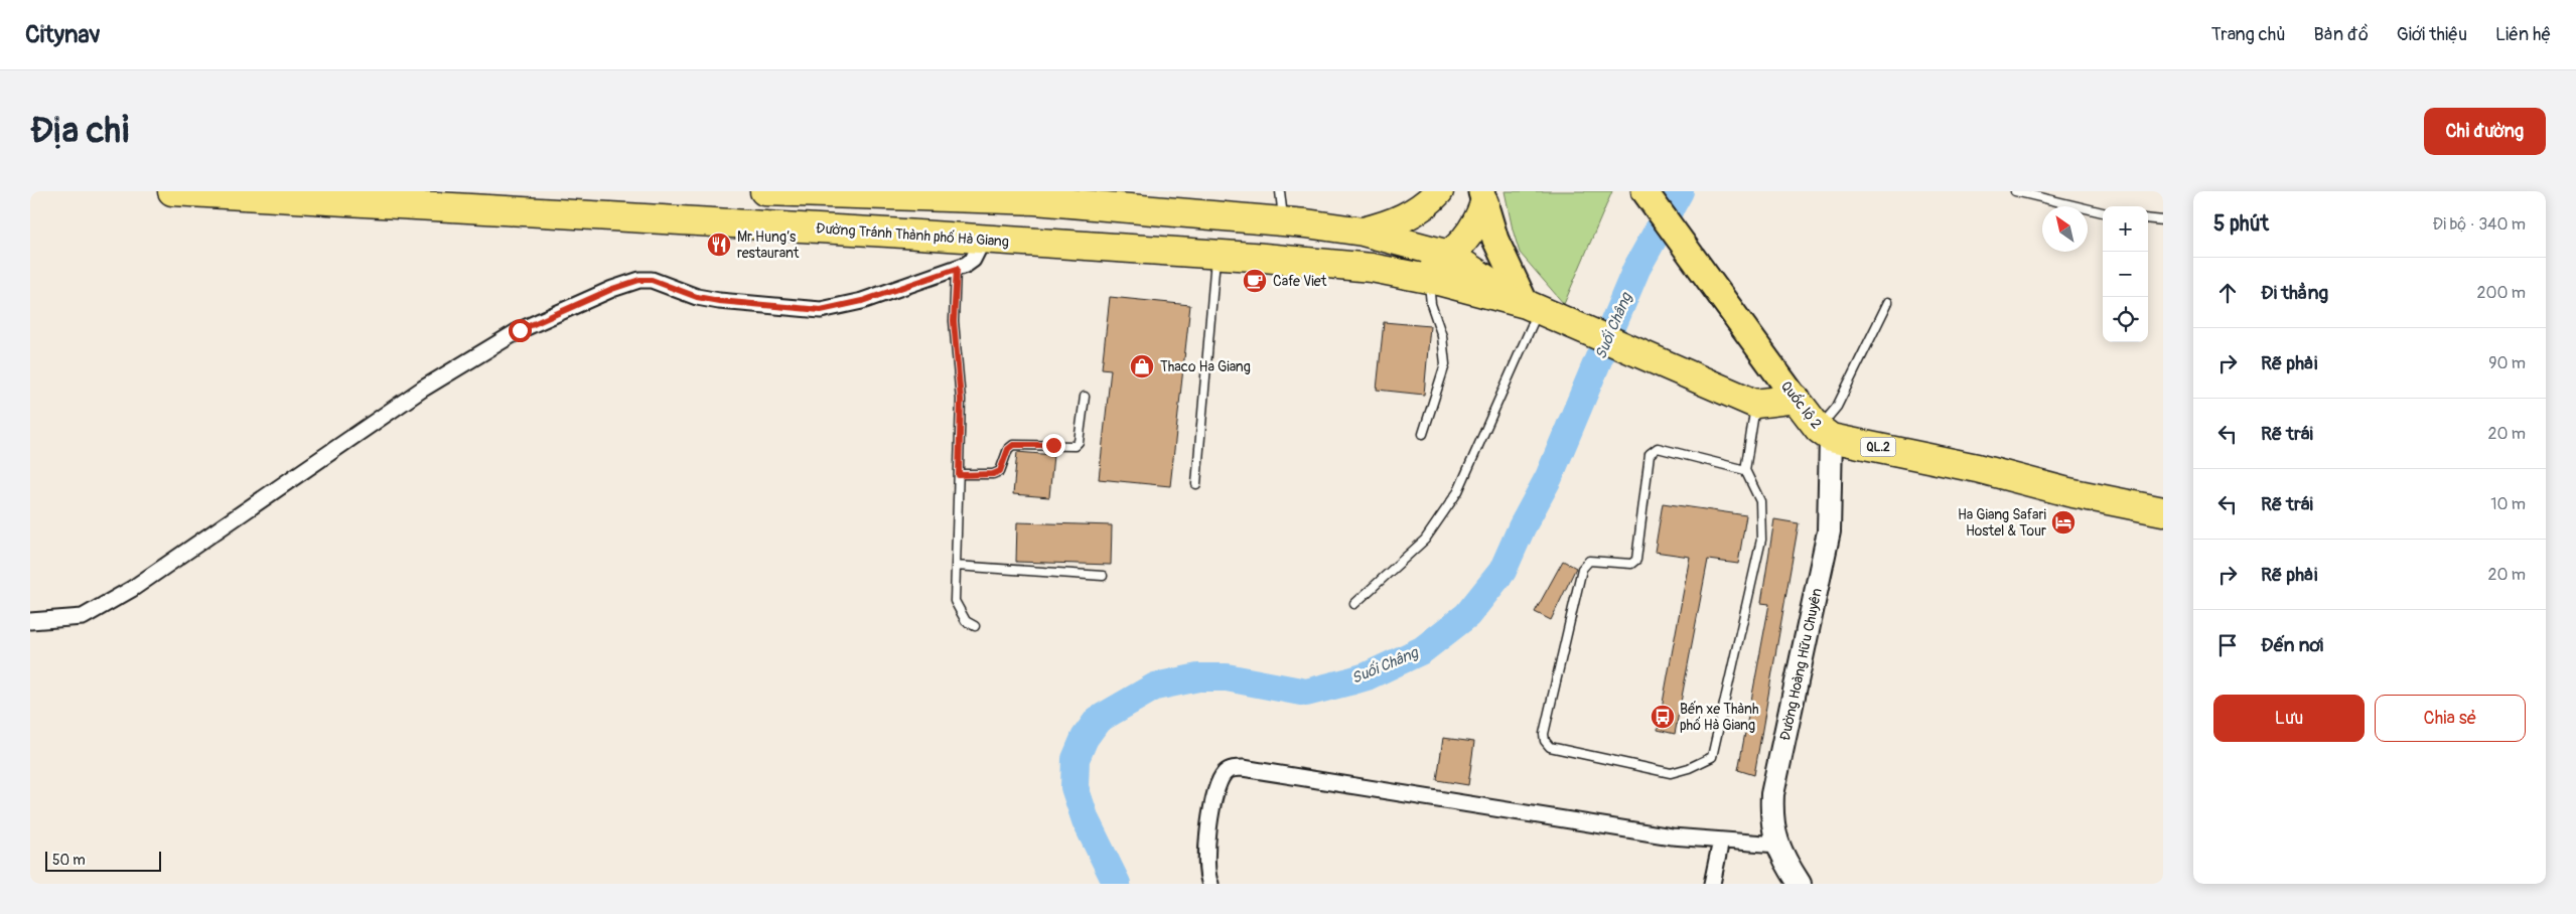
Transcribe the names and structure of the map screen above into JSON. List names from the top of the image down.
{
  "streets": {
    "highway": ["Đường Tránh Thành phố Hà Giang", "Quốc lộ 2", "QL.2"],
    "street": ["Đường Hoàng Hữu Chuyên"]
  },
  "crossings": [
    ["Quốc lộ 2", "Đường Hoàng Hữu Chuyên"]
  ],
  "water": ["Suối Châng"],
  "places": {
    "restaurant": ["Mr Hung’s restaurant"],
    "cafe": ["Cafe Viet"],
    "shop": ["Thaco Ha Giang"],
    "hotel": ["Ha Giang Safari Hostel & Tour"],
    "bus stop": ["Bến xe Thành phố Hà Giang"]
  },
  "scale_bar": "50 m",
  "north": "top left",
  "page": {
    "header": "Citynav",
    "nav": [
      "Trang chủ",
      "Bản đồ",
      "Giới thiệu",
      "Liên hệ"
    ],
    "buttons": [
      "Chỉ đường",
      ["Lưu", "Chia sẻ"]
    ],
    "title": "Địa chỉ",
    "heading": ["5 phút", "Đi bộ · 340 m"],
    "map_buttons": ["+", "−"],
    "list": [
      ["Đi thẳng", "200 m"],
      ["Rẽ phải", "90 m"],
      ["Rẽ trái", "20 m"],
      ["Rẽ trái", "10 m"],
      ["Rẽ phải", "20 m"],
      "Đến nơi"
    ],
    "scale": "50 m"
  }
}
